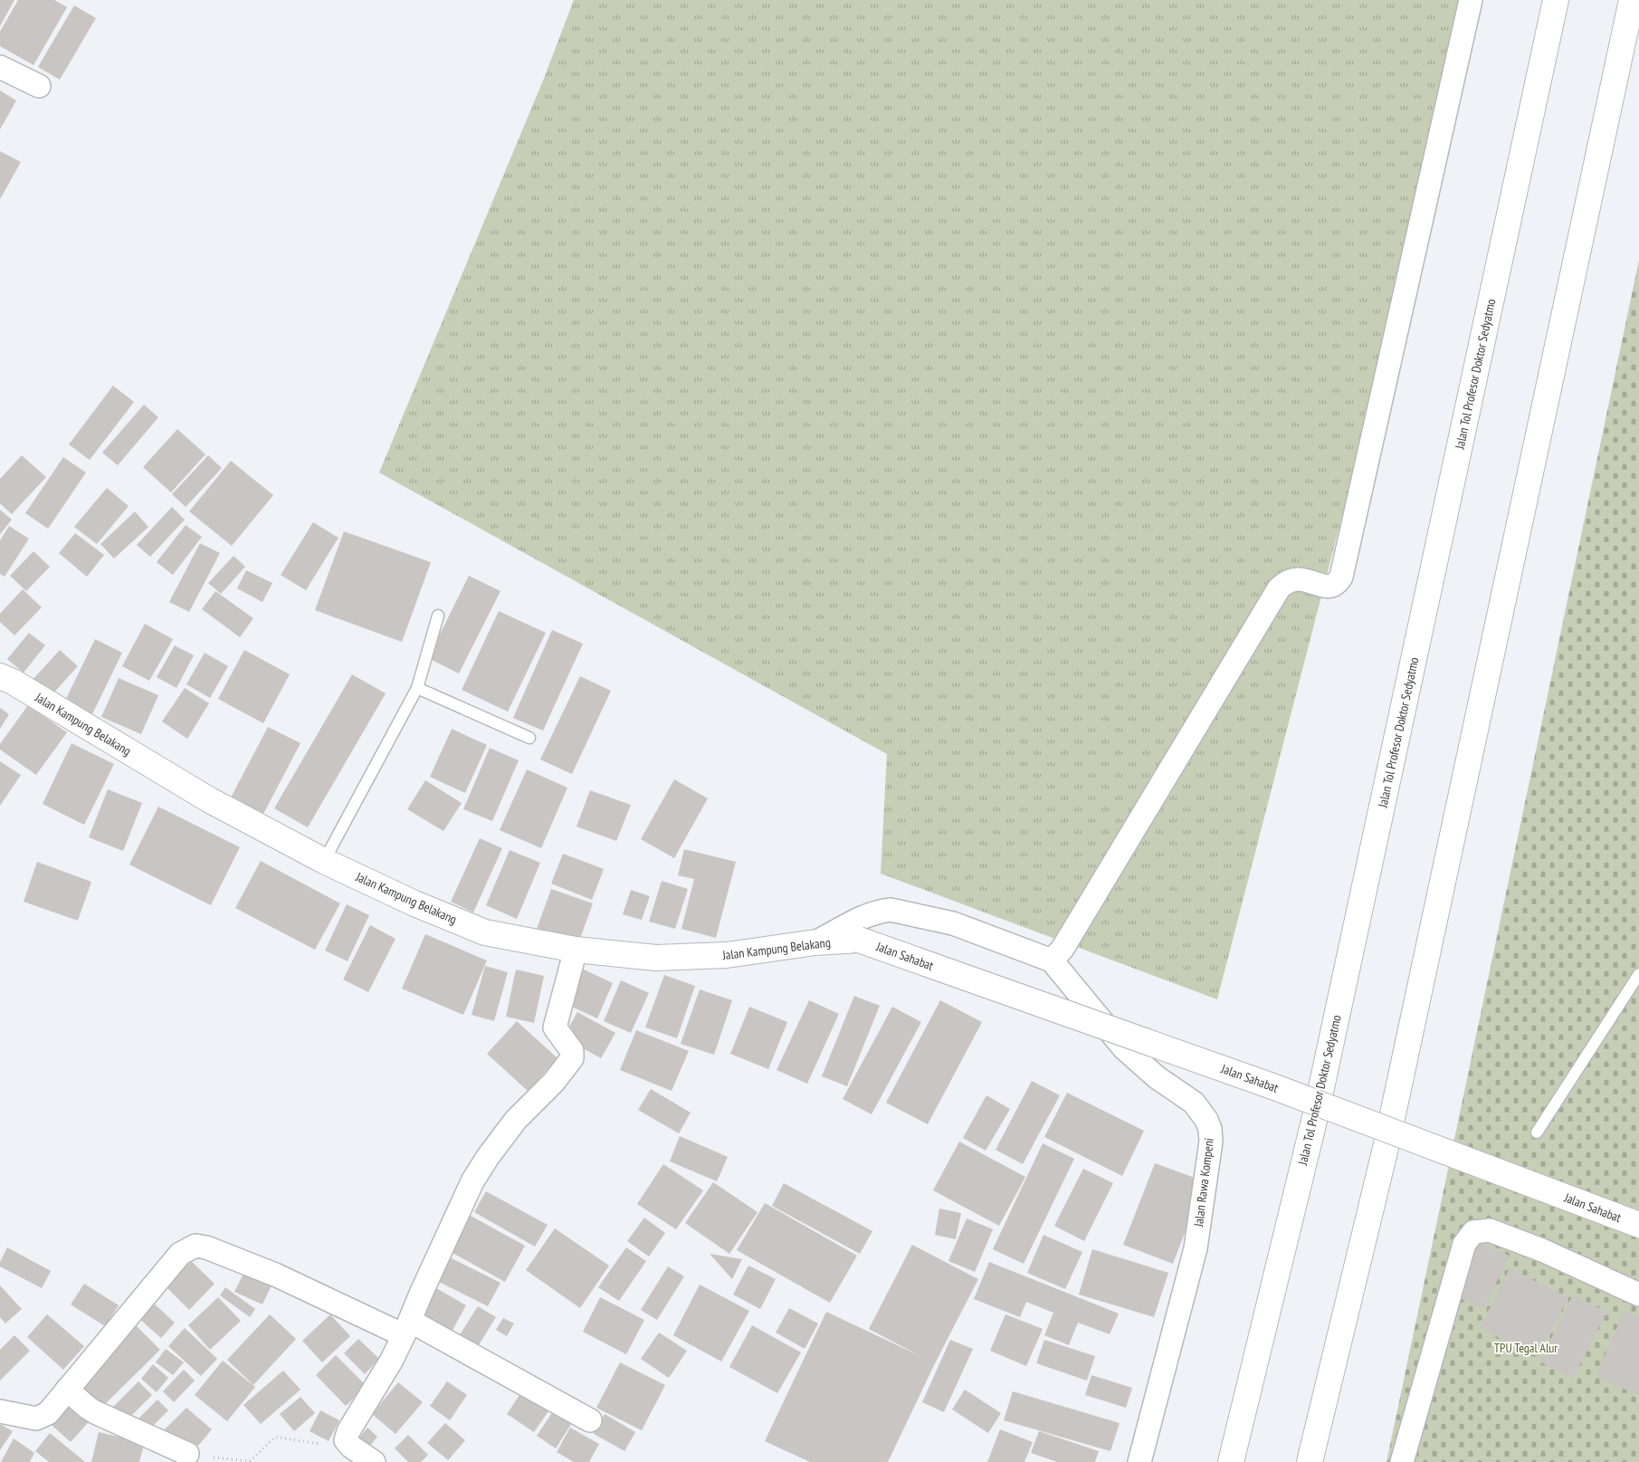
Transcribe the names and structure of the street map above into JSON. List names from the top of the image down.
{
  "streets": {
    "main road": ["Jalan Tol Profesor Doktor Sedyatmo", "Jalan Kampung Belakang", "Jalan Sahabat"],
    "street": ["Jalan Rawa Kompeni"]
  },
  "crossings": [
    ["Jalan Kampung Belakang", "Jalan Sahabat"]
  ],
  "parks": ["TPU Tegal Alur"]
}
